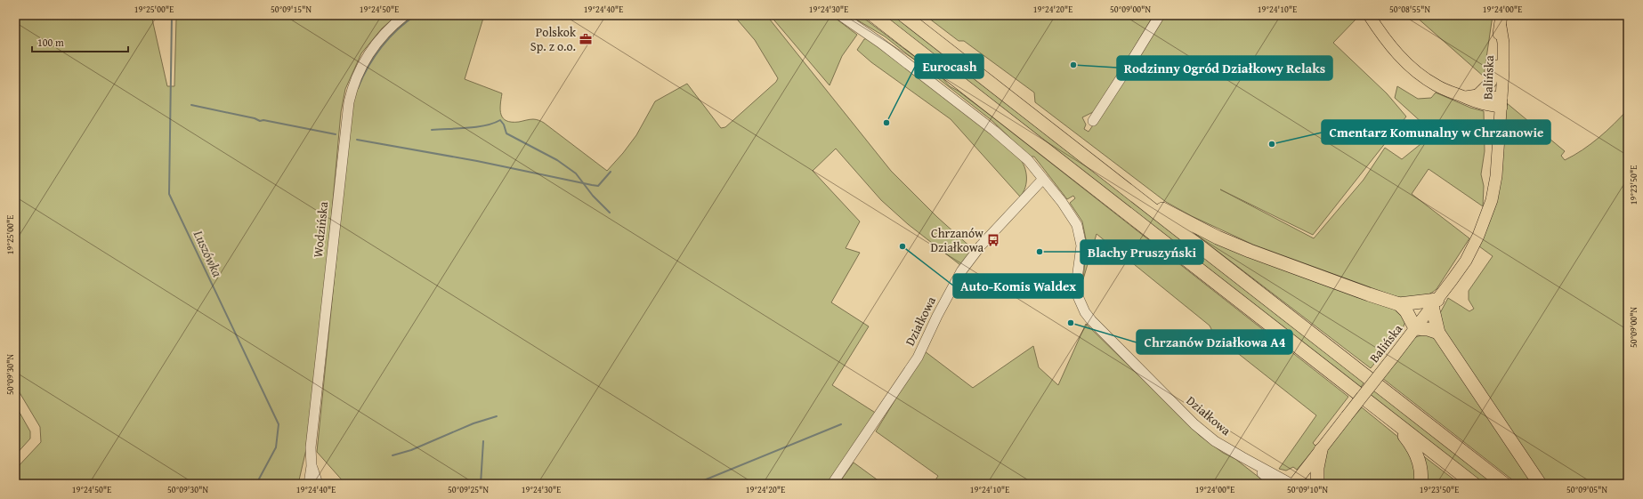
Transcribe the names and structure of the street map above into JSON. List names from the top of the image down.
{
  "streets": {
    "main road": ["Balińska"],
    "street": ["Wodzińska", "Działkowa"]
  },
  "water": ["Luszówka"],
  "places": {
    "office": ["Polskok Sp. z o.o."],
    "other": [
      "Rodzinny Ogród Działkowy Relaks",
      "Eurocash",
      "Cmentarz Komunalny w Chrzanowie",
      "Auto-Komis Waldex",
      "Blachy Pruszyński",
      "Chrzanów Działkowa A4"
    ],
    "bus stop": ["Chrzanów Działkowa"]
  },
  "scale_bar": "100 m",
  "coordinates": [
    "19°25'00\"E",
    "50°09'15\"N",
    "19°24'50\"E",
    "19°24'40\"E",
    "19°24'30\"E",
    "19°24'20\"E",
    "50°09'00\"N",
    "19°24'10\"E",
    "50°08'55\"N",
    "19°24'00\"E",
    "19°23'50\"E",
    "50°09'30\"N",
    "50°09'25\"N",
    "50°09'10\"N",
    "50°09'05\"N"
  ]
}
